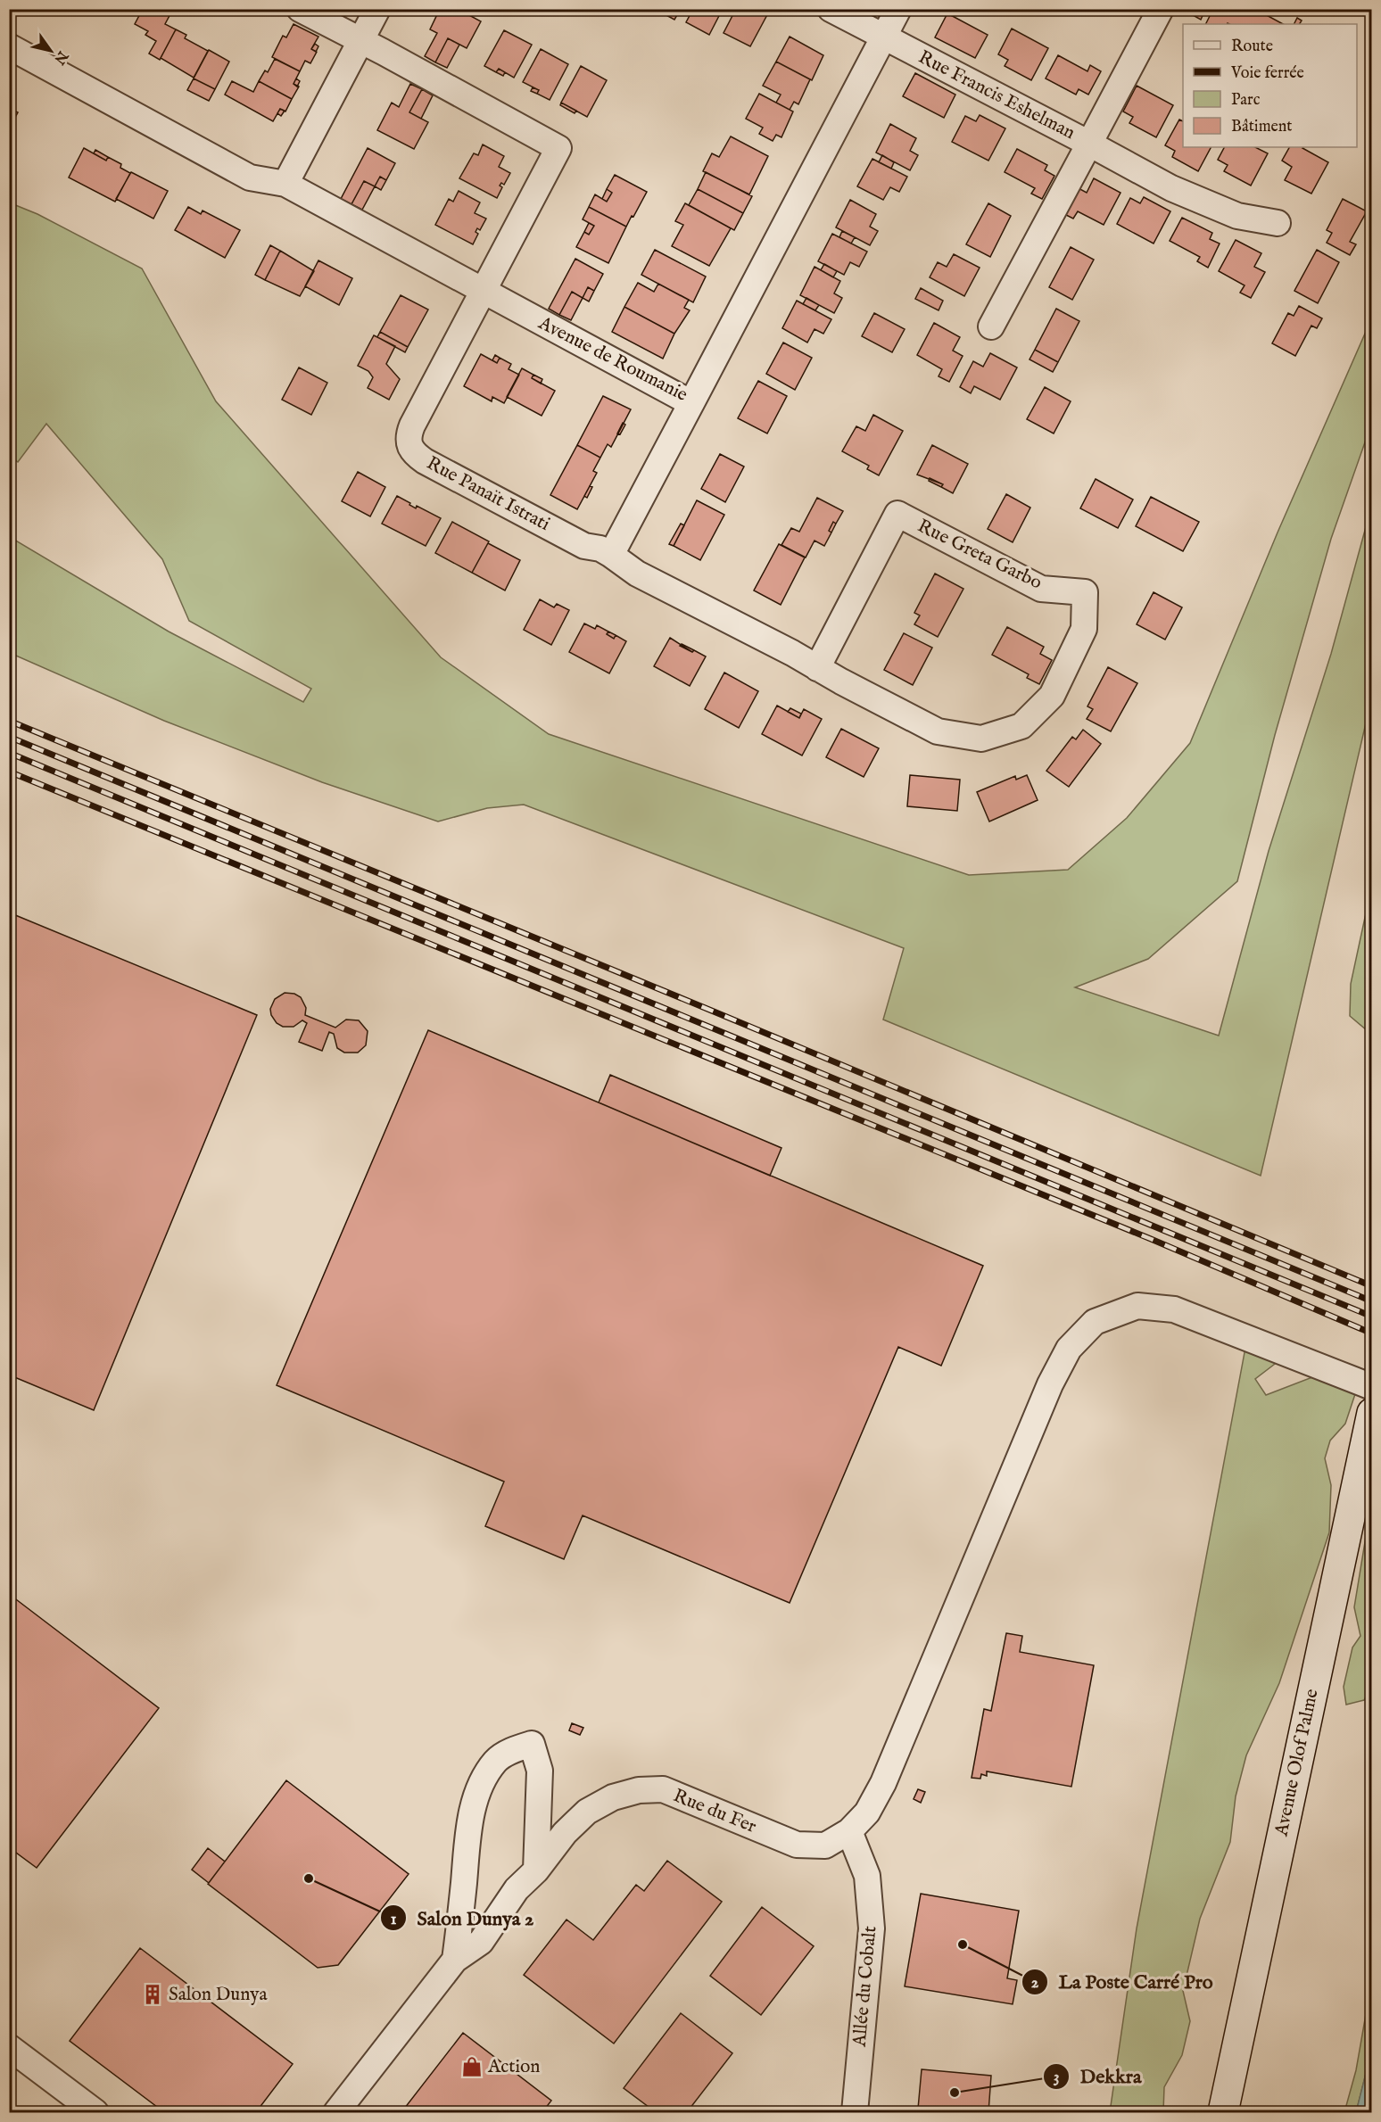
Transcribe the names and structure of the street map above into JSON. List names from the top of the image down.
{
  "streets": {
    "main road": ["Avenue Olof Palme"],
    "street": [
      "Rue Francis Eshelman",
      "Avenue de Roumanie",
      "Rue Panaït Istrati",
      "Rue Greta Garbo",
      "Rue du Fer",
      "Allée du Cobalt"
    ]
  },
  "crossings": [
    ["Rue Francis Eshelman", "Avenue de Roumanie"],
    ["Avenue de Roumanie", "Rue Panaït Istrati"],
    ["Rue Panaït Istrati", "Rue Greta Garbo"],
    ["Rue du Fer", "Allée du Cobalt"]
  ],
  "places": {
    "other": ["Salon Dunya 2", "La Poste Carré Pro", "Dekkra"],
    "building": ["Salon Dunya"],
    "shop": ["Action"]
  },
  "legend": [
    "Route",
    "Voie ferrée",
    "Parc",
    "Bâtiment"
  ],
  "north": "bottom right"
}
